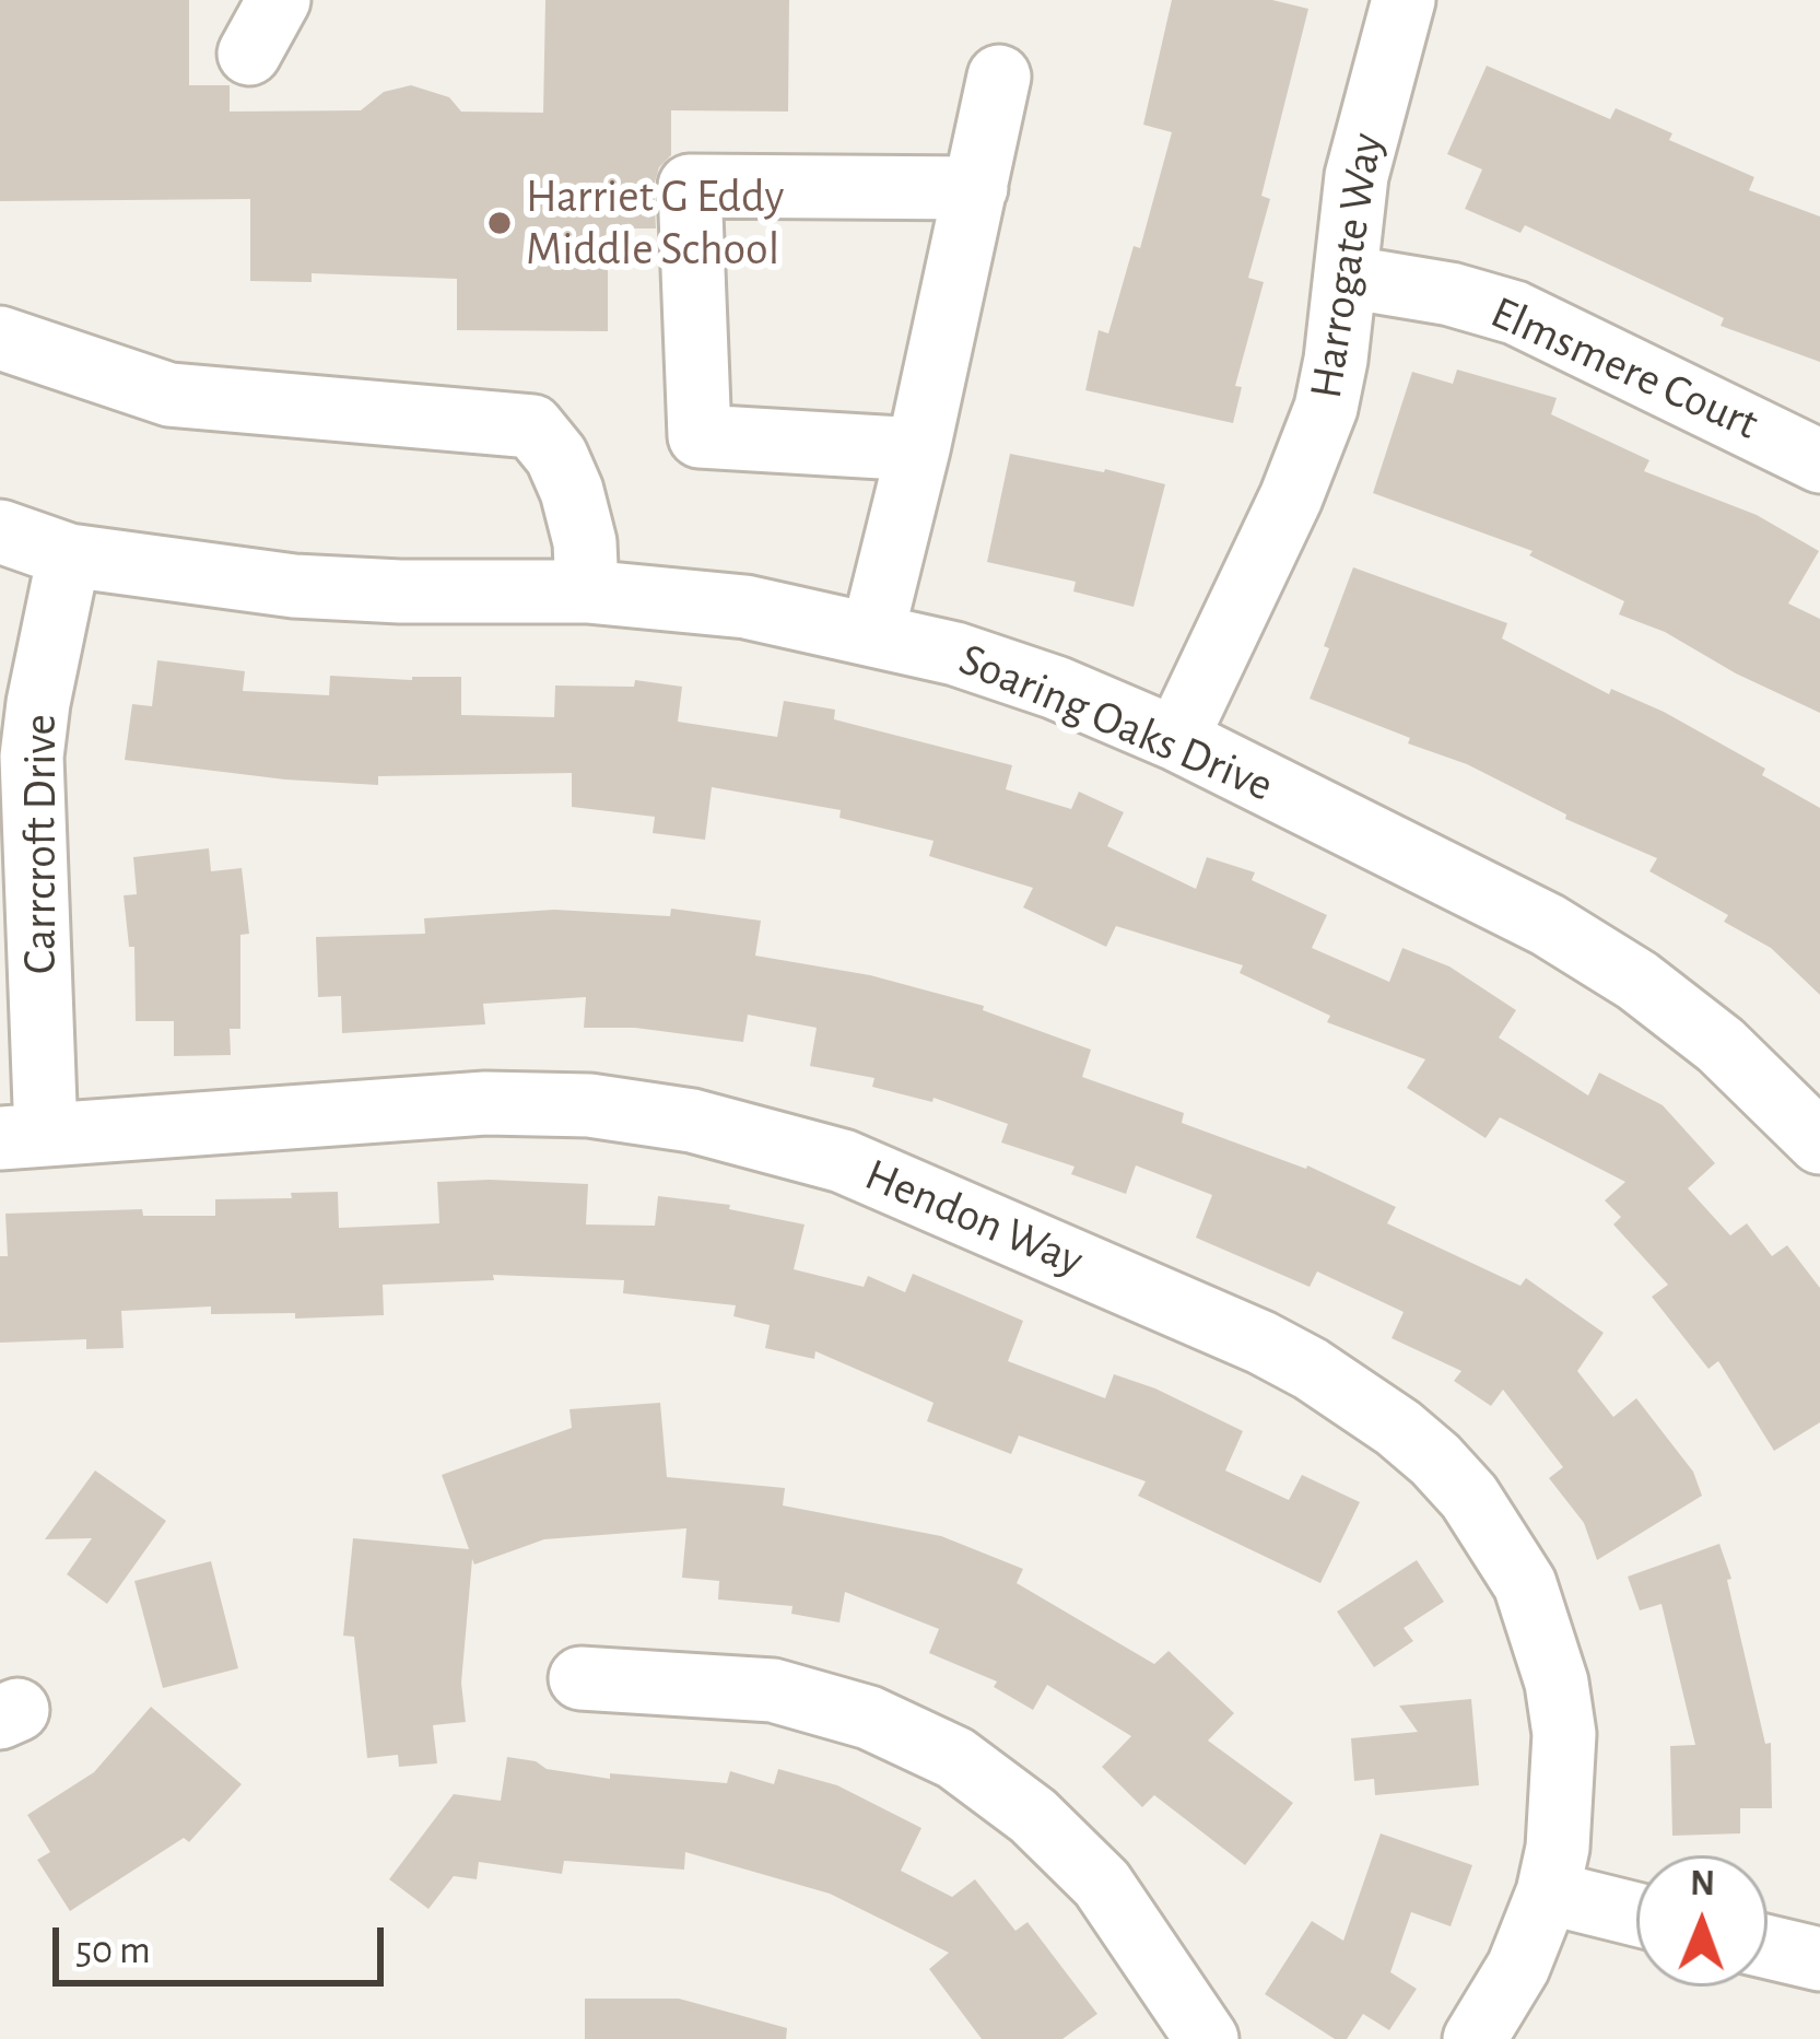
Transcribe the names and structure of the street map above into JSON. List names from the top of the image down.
{
  "streets": {
    "street": [
      "Harrogate Way",
      "Elmsmere Court",
      "Soaring Oaks Drive",
      "Carrcroft Drive",
      "Hendon Way"
    ]
  },
  "crossings": [
    ["Harrogate Way", "Elmsmere Court"],
    ["Harrogate Way", "Soaring Oaks Drive"],
    ["Soaring Oaks Drive", "Carrcroft Drive"],
    ["Carrcroft Drive", "Hendon Way"]
  ],
  "places": ["Harriet G Eddy Middle School"],
  "scale_bar": "50 m",
  "north": "top"
}
